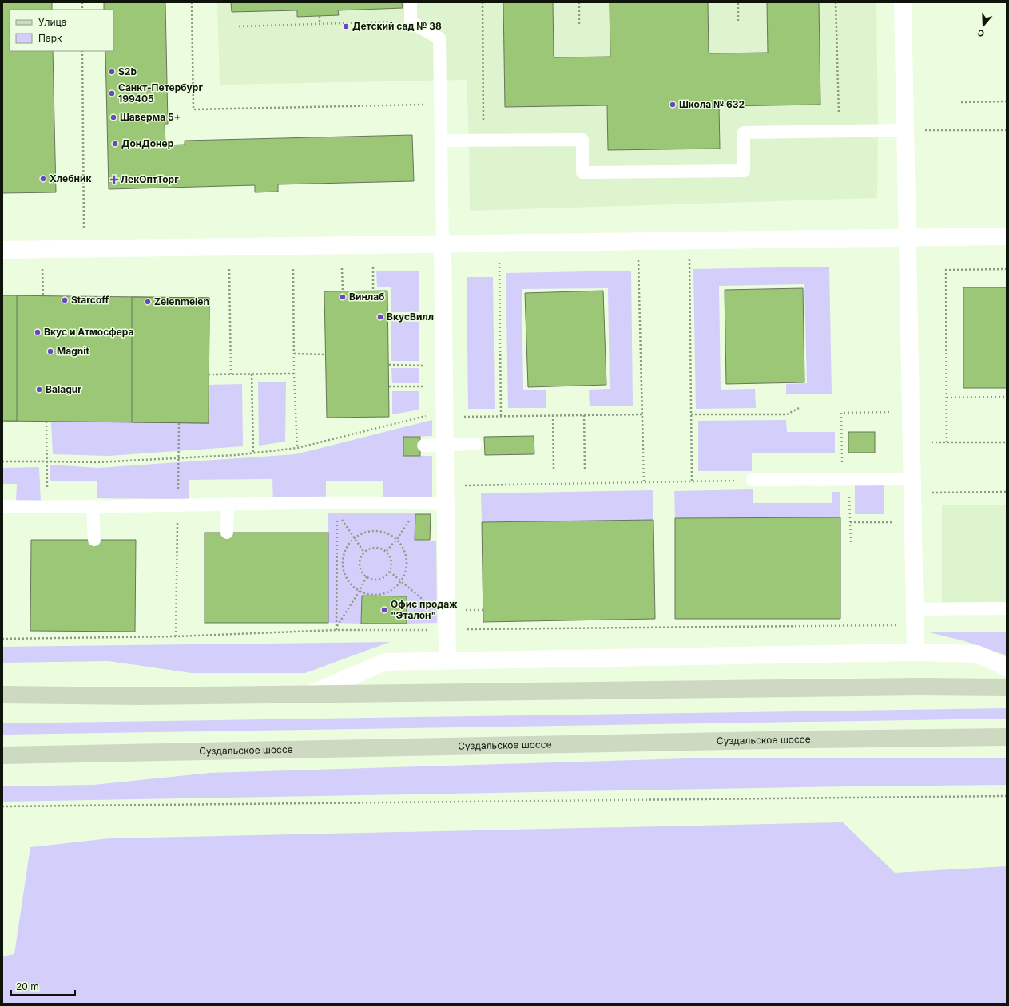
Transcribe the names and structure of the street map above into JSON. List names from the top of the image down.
{
  "streets": {
    "main road": ["Суздальское шоссе"]
  },
  "places": {
    "other": [
      "Детский сад № 38",
      "S2b",
      "Санкт-Петербург 199405",
      "Школа № 632",
      "Шаверма 5+",
      "ДонДонер",
      "Хлебник",
      "Винлаб",
      "Starcoff",
      "Zelenmelen",
      "ВкусВилл",
      "Вкус и Атмосфера",
      "Magnit",
      "Balagur",
      "Офис продаж \"Эталон\""
    ],
    "health": ["ЛекОптТорг"]
  },
  "legend": ["Улица", "Парк"],
  "scale_bar": "20 m",
  "north": "bottom"
}
